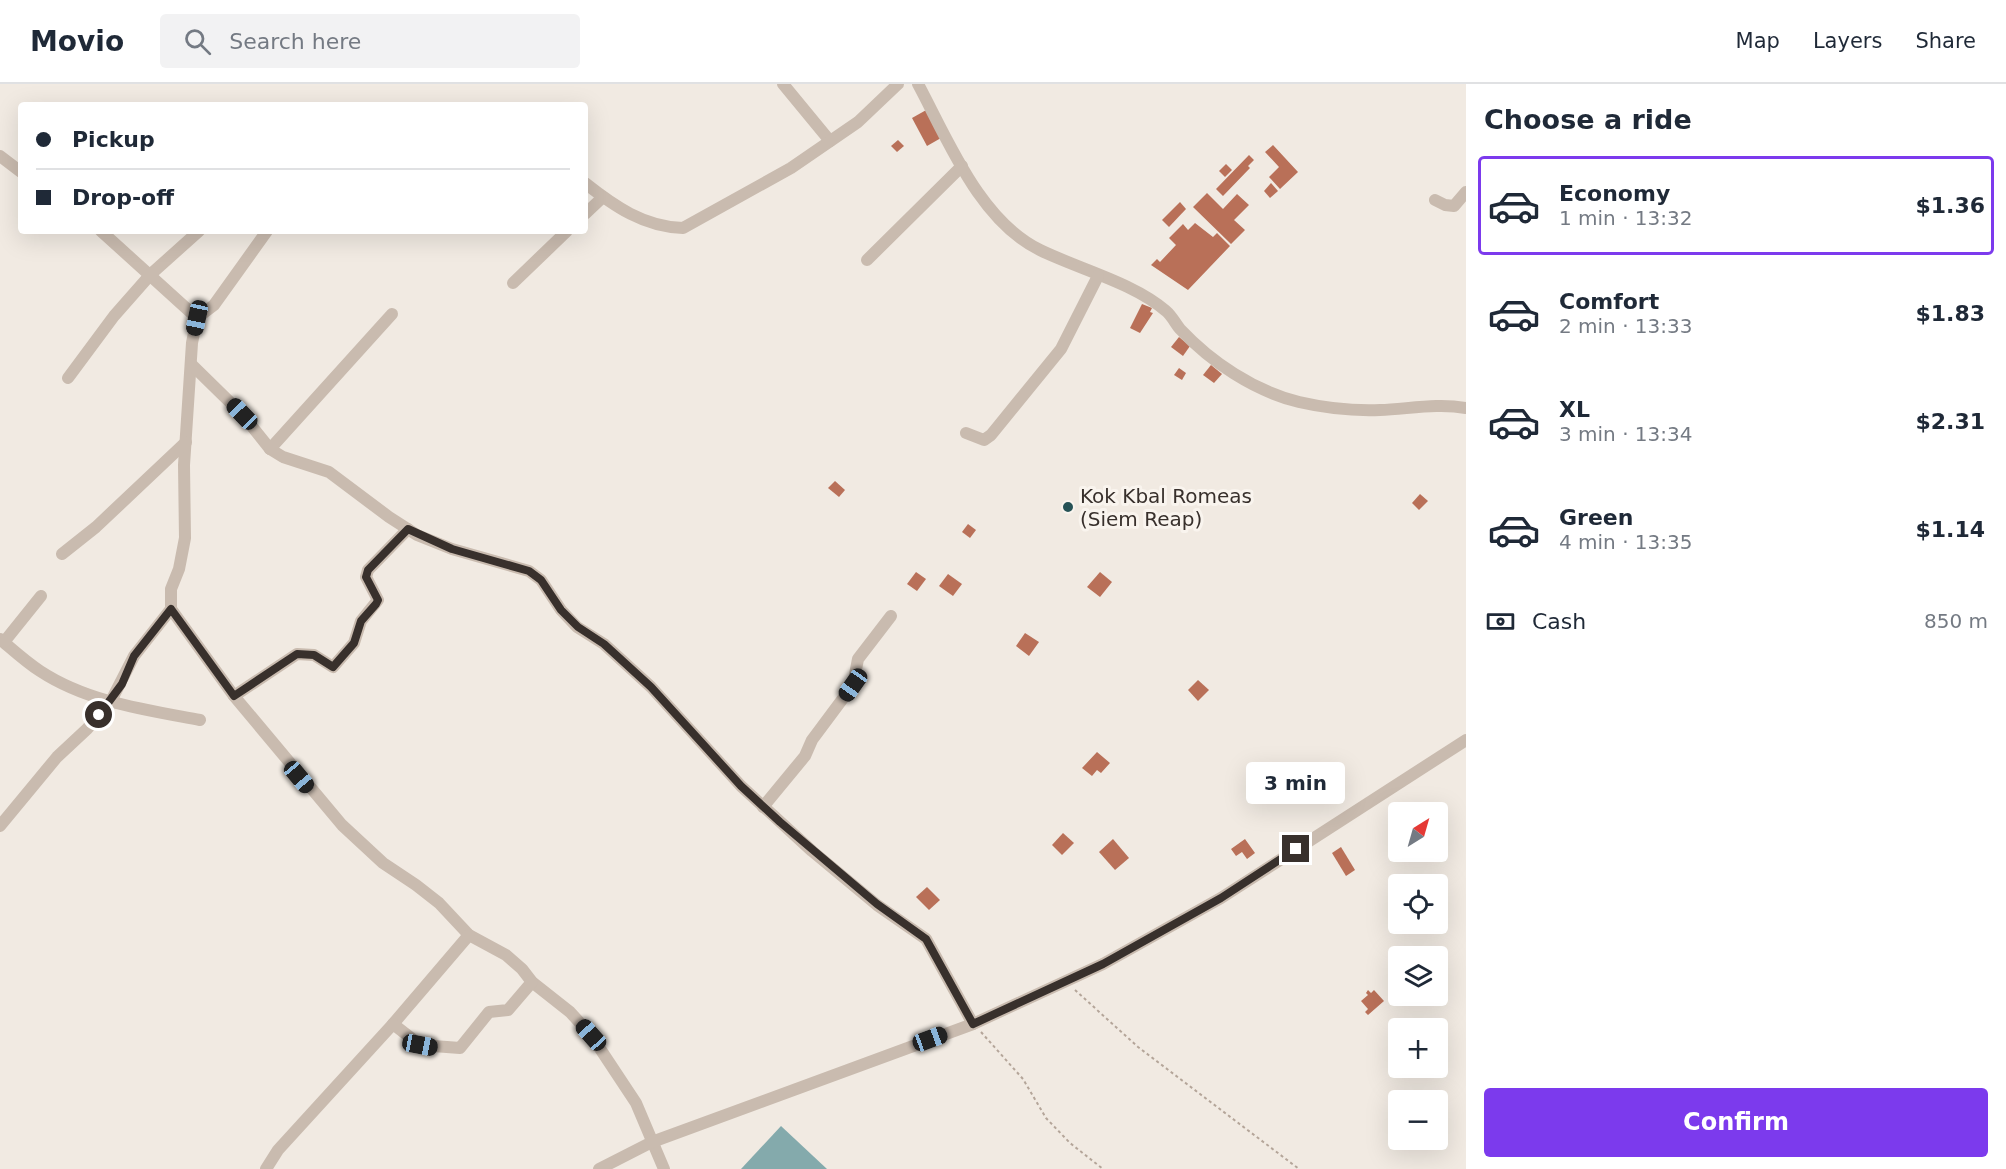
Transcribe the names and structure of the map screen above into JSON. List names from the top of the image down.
{
  "places": ["Kok Kbal Romeas (Siem Reap)"],
  "north": "top right",
  "page": {
    "header": "Movio",
    "search": "Search here",
    "nav": ["Map", "Layers", "Share"],
    "heading": "Choose a ride",
    "banner": ["Pickup", "Drop-off"],
    "list": [
      {
        "name": "Economy",
        "note": "1 min · 13:32",
        "value": "$1.36"
      },
      {
        "name": "Comfort",
        "note": "2 min · 13:33",
        "value": "$1.83"
      },
      {
        "name": "XL",
        "note": "3 min · 13:34",
        "value": "$2.31"
      },
      {
        "name": "Green",
        "note": "4 min · 13:35",
        "value": "$1.14"
      }
    ],
    "pay": ["Cash", "850 m"],
    "bubble": "3 min",
    "map_buttons": ["+", "−"],
    "buttons": "Confirm"
  }
}
